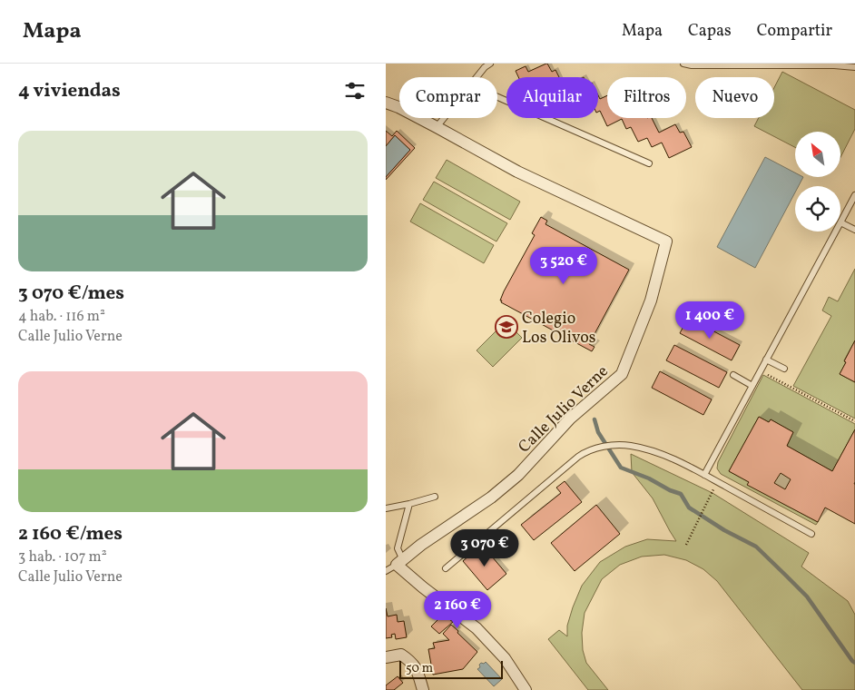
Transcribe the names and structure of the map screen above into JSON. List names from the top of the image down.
{
  "streets": {
    "street": ["Calle Julio Verne"]
  },
  "places": {
    "school or university": ["Colegio Los Olivos"]
  },
  "scale_bar": "50 m",
  "north": "top left",
  "page": {
    "header": "Mapa",
    "nav": ["Mapa", "Capas", "Compartir"],
    "heading": "4 viviendas",
    "chip": [
      "Comprar",
      "Alquilar",
      "Filtros",
      "Nuevo"
    ],
    "list": [
      {
        "name": "3 070 €/mes",
        "note": "4 hab. · 116 m² · Calle Julio Verne"
      },
      {
        "name": "2 160 €/mes",
        "note": "3 hab. · 107 m² · Calle Julio Verne"
      }
    ],
    "price": [
      "3 520 €",
      "1 400 €",
      "3 070 €",
      "2 160 €"
    ],
    "scale": "50 m"
  }
}
